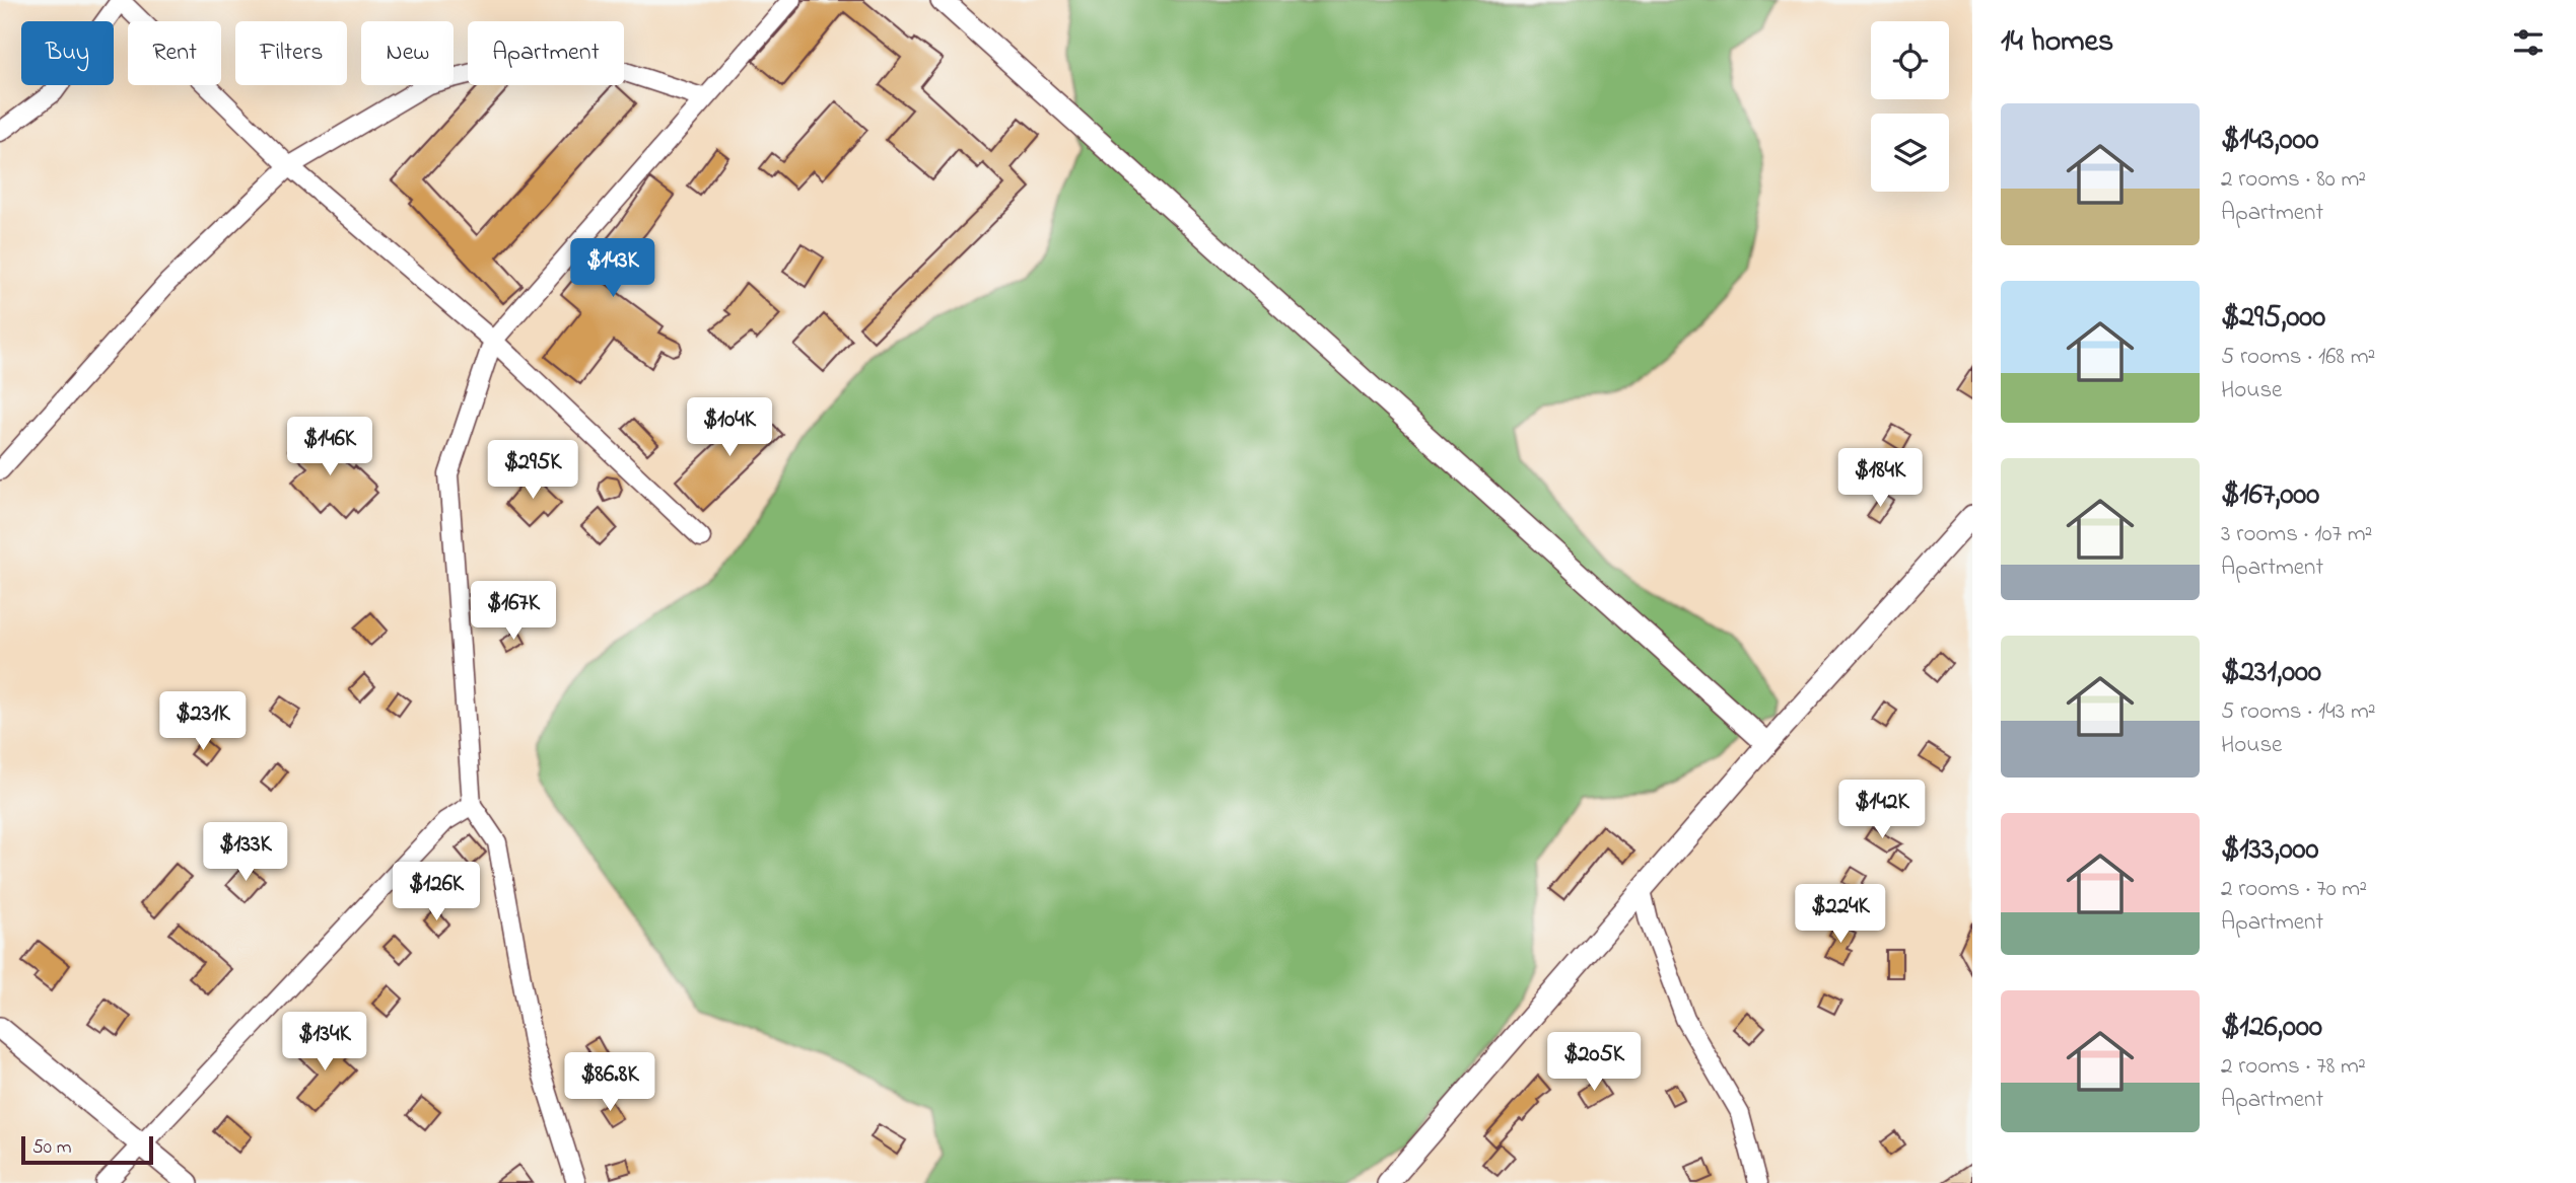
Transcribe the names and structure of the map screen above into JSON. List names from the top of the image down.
{
  "scale_bar": "50 m",
  "page": {
    "heading": "14 homes",
    "chip": [
      "Buy",
      "Rent",
      "Filters",
      "New",
      "Apartment"
    ],
    "list": [
      {
        "name": "$143,000",
        "note": "2 rooms · 80 m² · Apartment"
      },
      {
        "name": "$295,000",
        "note": "5 rooms · 168 m² · House"
      },
      {
        "name": "$167,000",
        "note": "3 rooms · 107 m² · Apartment"
      },
      {
        "name": "$231,000",
        "note": "5 rooms · 143 m² · House"
      },
      {
        "name": "$133,000",
        "note": "2 rooms · 70 m² · Apartment"
      },
      {
        "name": "$126,000",
        "note": "2 rooms · 78 m² · Apartment"
      }
    ],
    "price": [
      "$143K",
      "$104K",
      "$146K",
      "$295K",
      "$184K",
      "$167K",
      "$231K",
      "$142K",
      "$133K",
      "$126K",
      "$224K",
      "$134K",
      "$205K",
      "$86.8K"
    ],
    "scale": "50 m"
  }
}
